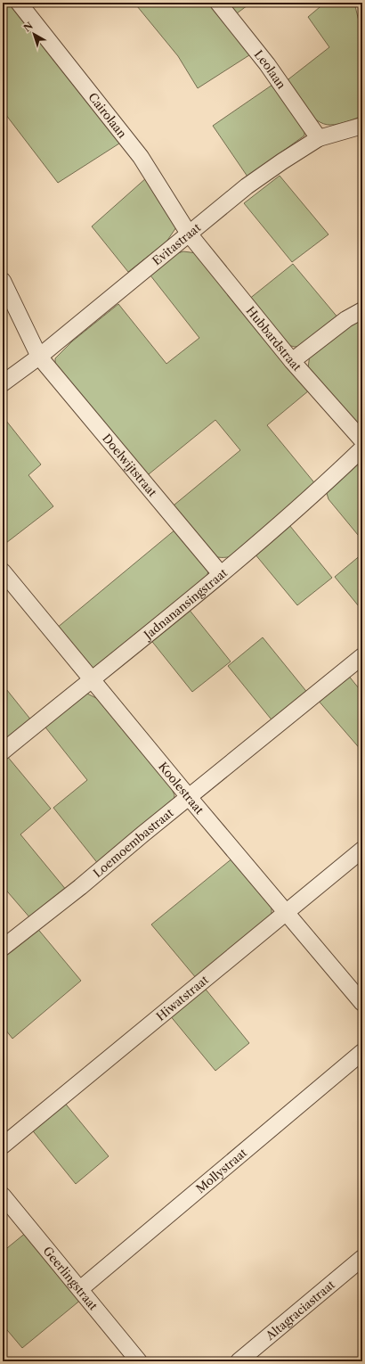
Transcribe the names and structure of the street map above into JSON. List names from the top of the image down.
{
  "streets": {
    "street": [
      "Leolaan",
      "Cairolaan",
      "Evitastraat",
      "Hubbardstraat",
      "Doelwijtstraat",
      "Jadnanansingstraat",
      "Koolestraat",
      "Loemoembastraat",
      "Hiwatstraat",
      "Mollystraat",
      "Geerlingstraat",
      "Altagraciastraat"
    ]
  },
  "crossings": [
    ["Leolaan", "Evitastraat"],
    ["Cairolaan", "Evitastraat"],
    ["Cairolaan", "Hubbardstraat"],
    ["Evitastraat", "Hubbardstraat"],
    ["Evitastraat", "Doelwijtstraat"],
    ["Doelwijtstraat", "Jadnanansingstraat"],
    ["Jadnanansingstraat", "Koolestraat"],
    ["Koolestraat", "Loemoembastraat"],
    ["Koolestraat", "Hiwatstraat"],
    ["Mollystraat", "Geerlingstraat"]
  ],
  "north": "top left"
}
